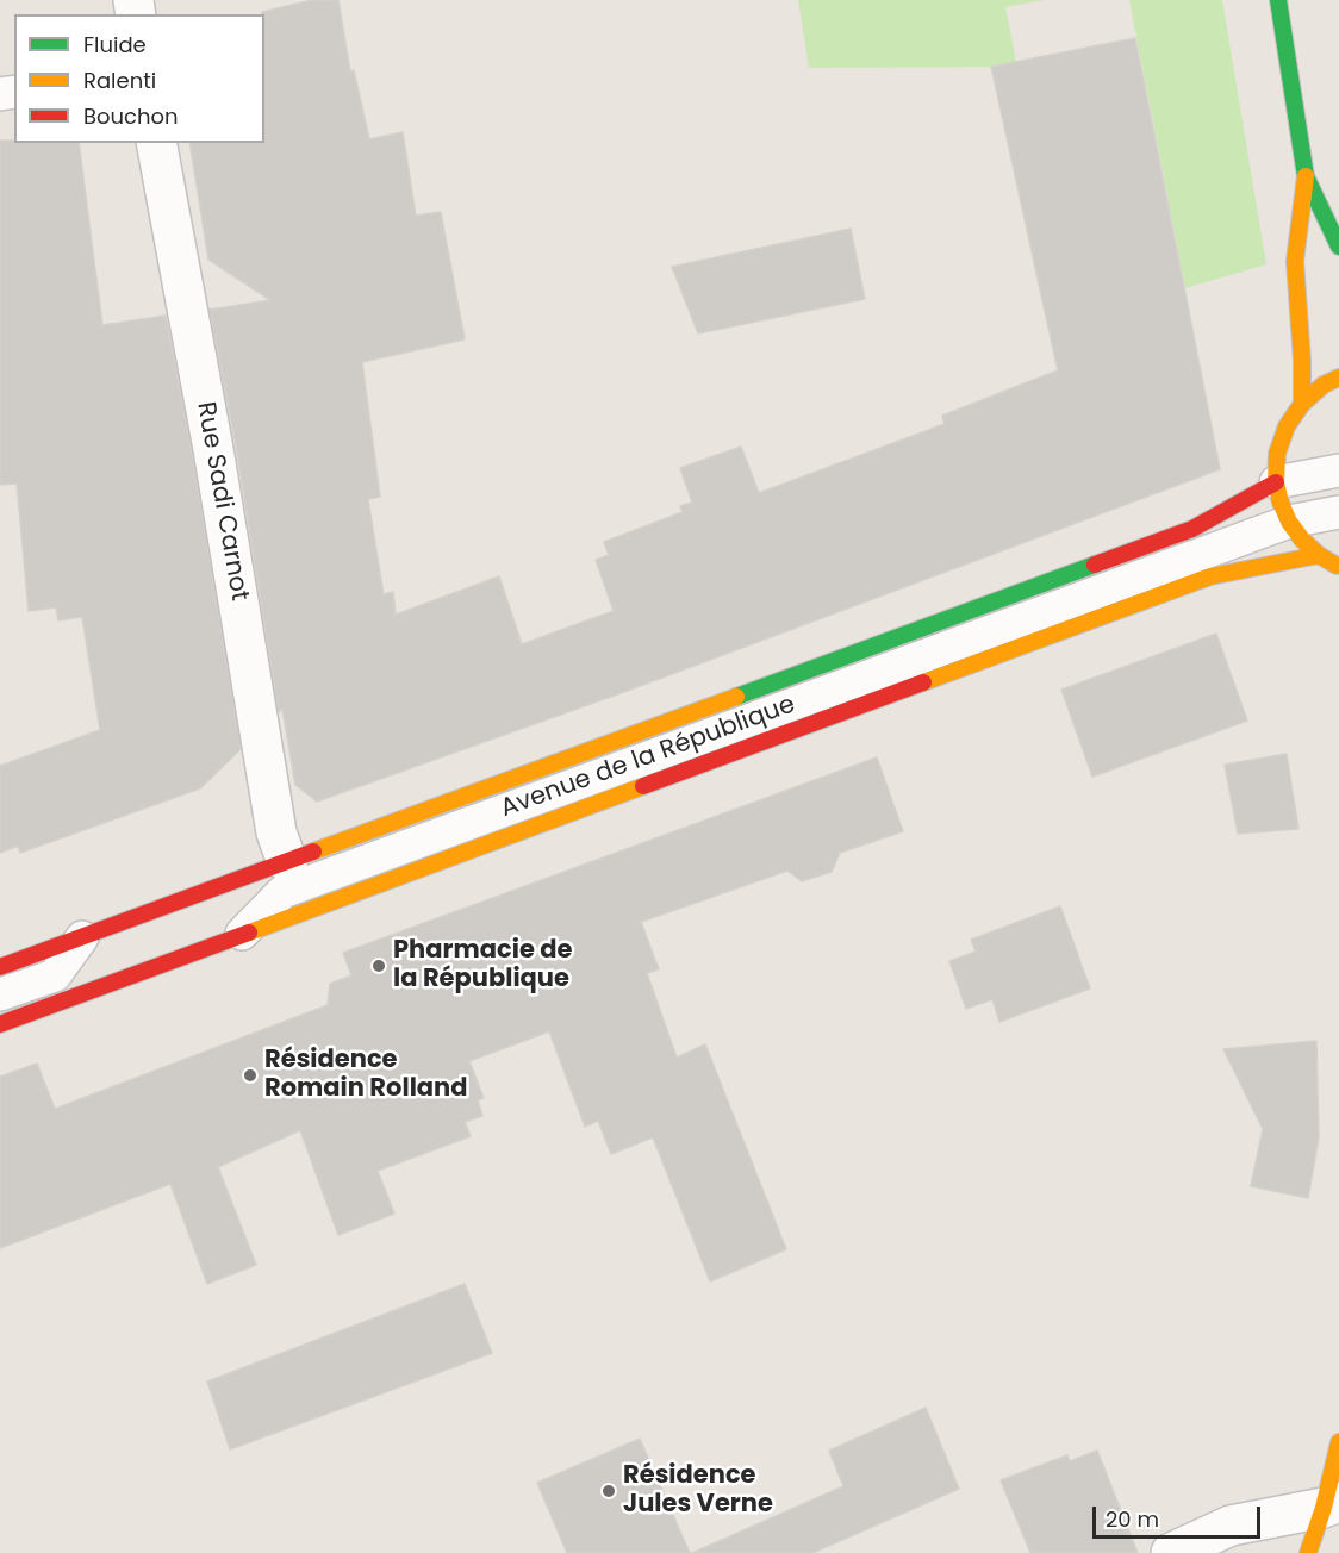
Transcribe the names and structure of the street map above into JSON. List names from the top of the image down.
{
  "streets": {
    "main road": ["Avenue de la République"],
    "street": ["Rue Sadi Carnot"]
  },
  "crossings": [
    ["Rue Sadi Carnot", "Avenue de la République"]
  ],
  "places": ["Pharmacie de la République", "Résidence Romain Rolland", "Résidence Jules Verne"],
  "legend": ["Fluide", "Ralenti", "Bouchon"],
  "scale_bar": "20 m"
}
